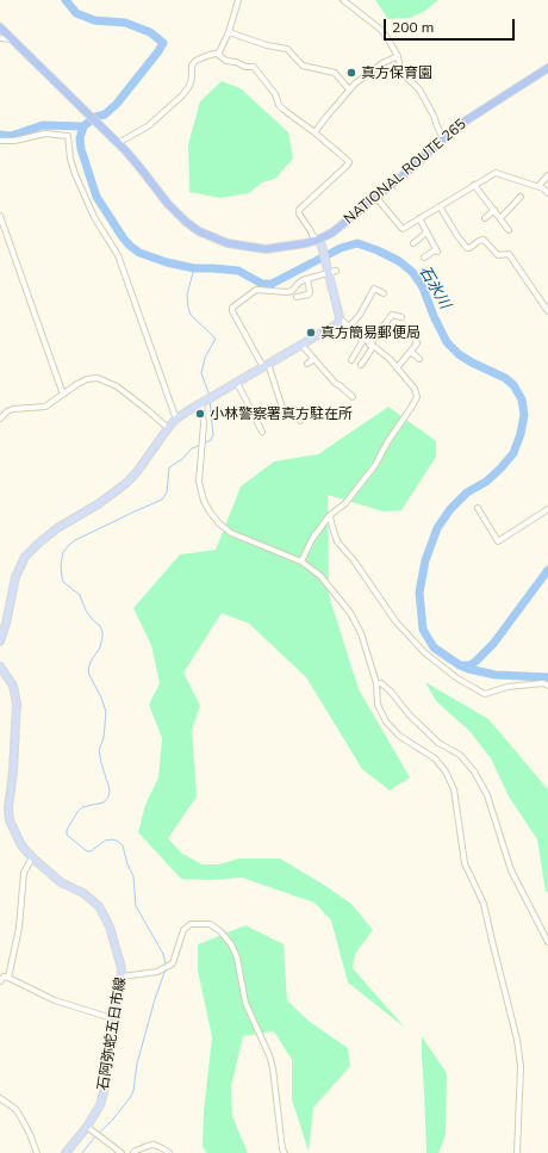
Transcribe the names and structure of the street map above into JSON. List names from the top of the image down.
{
  "streets": {
    "highway": ["NATIONAL ROUTE 265"],
    "main road": ["石阿弥蛇五日市線"]
  },
  "water": ["石氷川"],
  "places": ["真方保育園", "真方簡易郵便局", "小林警察署真方駐在所"],
  "scale_bar": "200 m"
}
